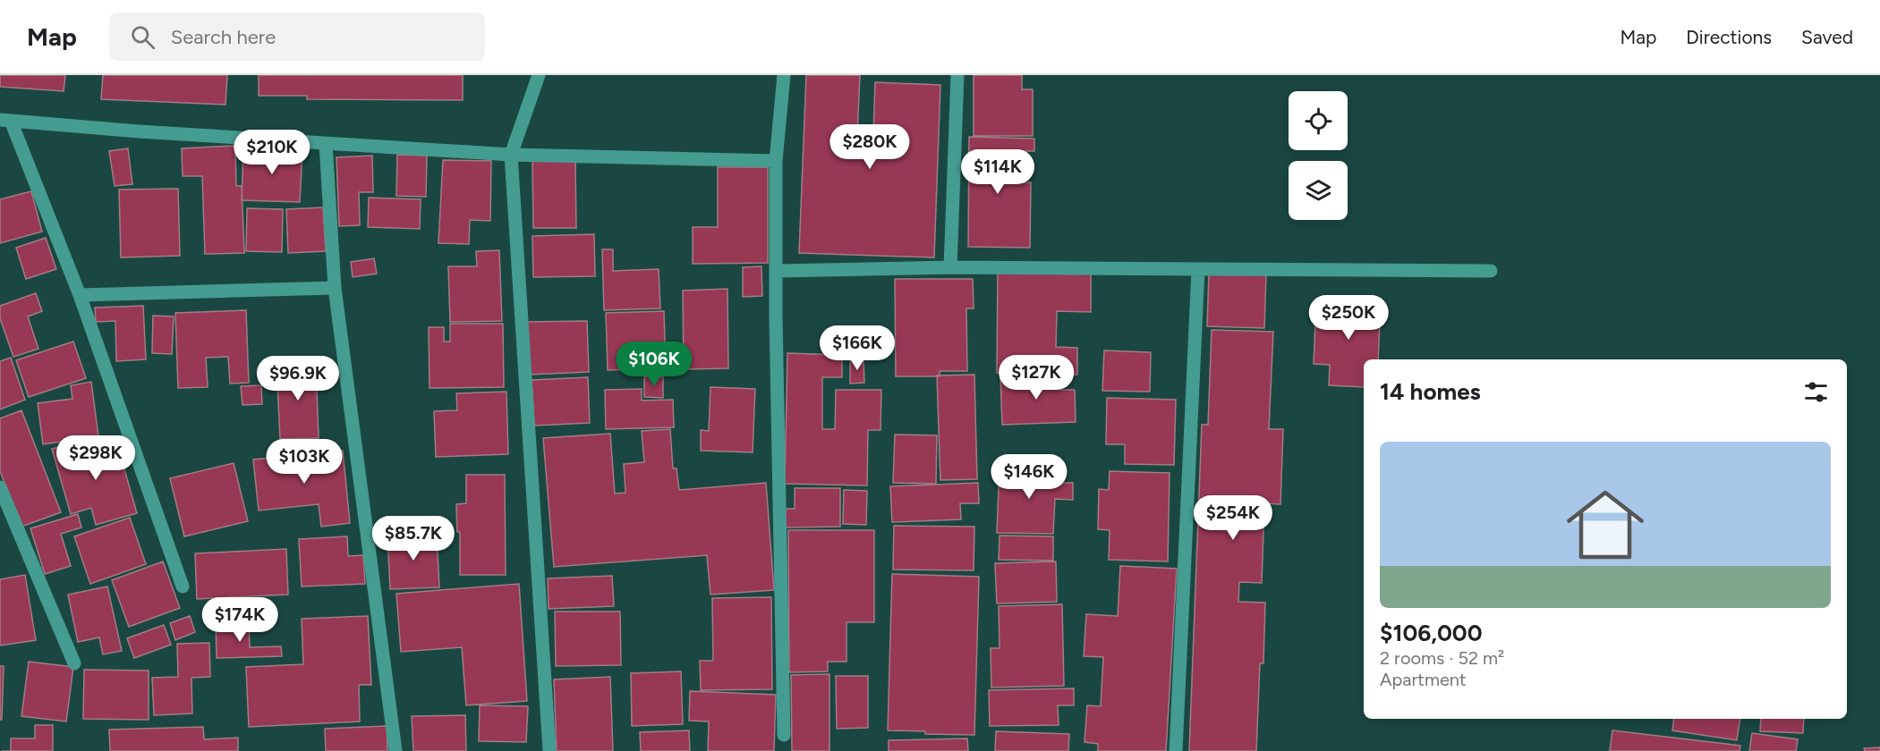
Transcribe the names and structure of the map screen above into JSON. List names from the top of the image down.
{
  "page": {
    "header": "Map",
    "search": "Search here",
    "nav": ["Map", "Directions", "Saved"],
    "price": [
      "$280K",
      "$210K",
      "$114K",
      "$250K",
      "$166K",
      "$106K",
      "$127K",
      "$96.9K",
      "$298K",
      "$103K",
      "$146K",
      "$254K",
      "$85.7K",
      "$174K"
    ],
    "heading": "14 homes",
    "list": [
      {
        "name": "$106,000",
        "note": "2 rooms · 52 m² · Apartment"
      }
    ]
  }
}
